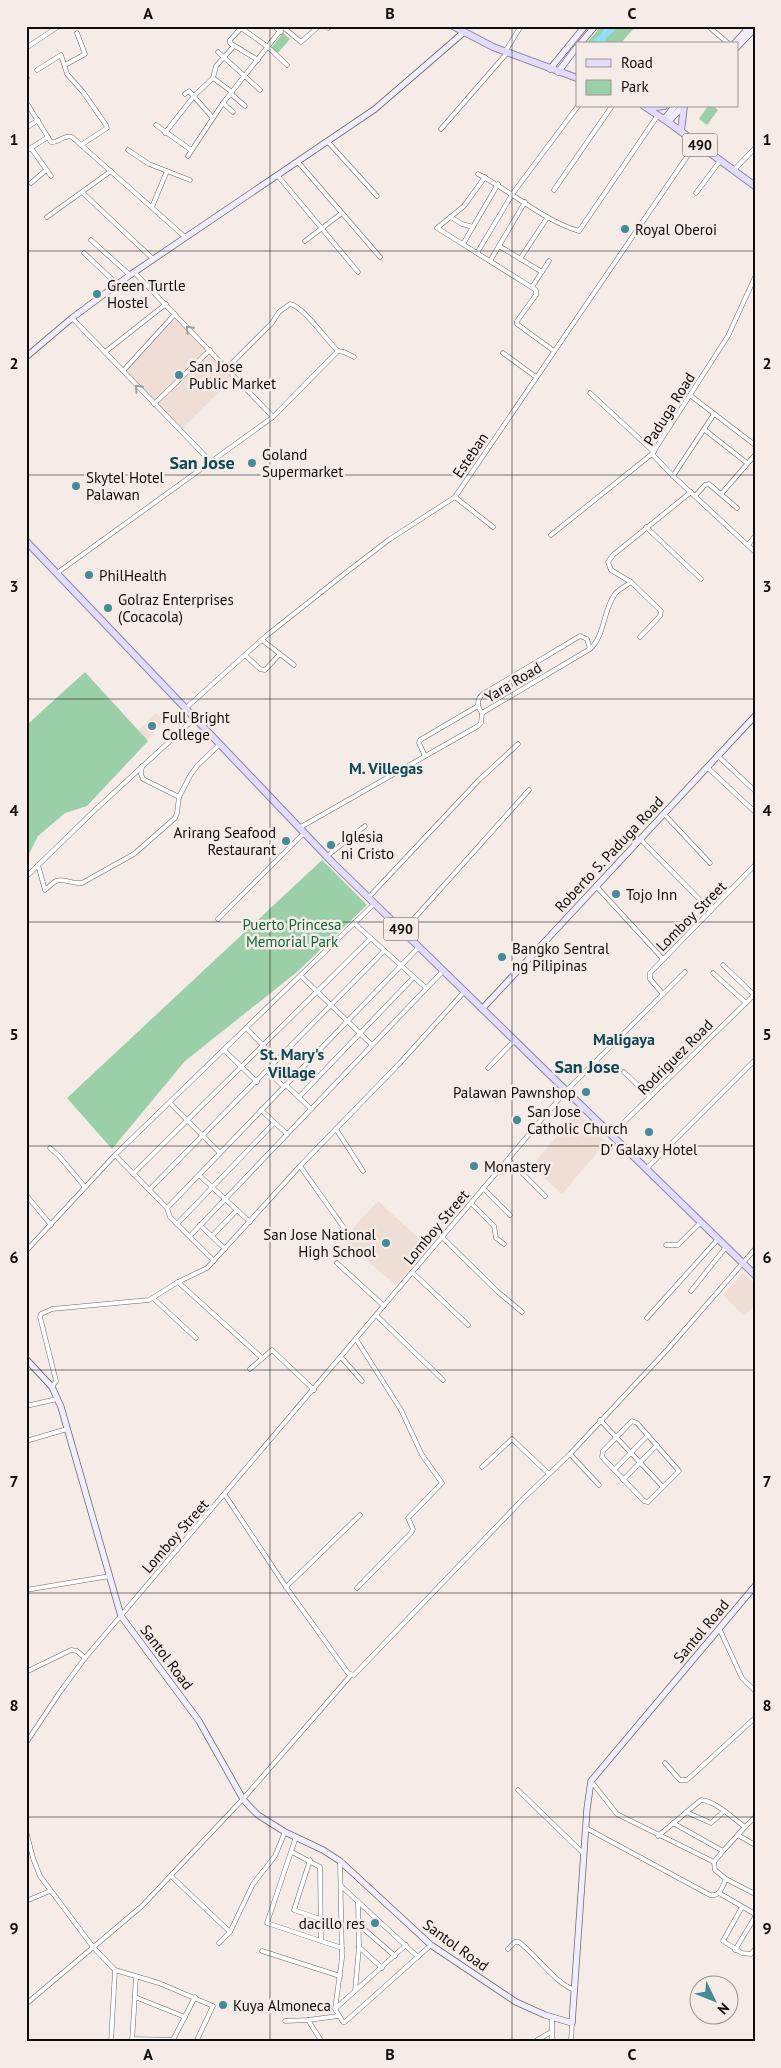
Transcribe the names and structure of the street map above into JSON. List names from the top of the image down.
{
  "streets": {
    "main road": ["490"],
    "street": [
      "Paduga Road",
      "Esteban",
      "Yara Road",
      "Roberto S. Paduga Road",
      "Lomboy Street",
      "Rodriguez Road",
      "Santol Road"
    ]
  },
  "crossings": [
    ["490", "Esteban"],
    ["490", "Yara Road"],
    ["490", "Roberto S. Paduga Road"],
    ["490", "Lomboy Street"],
    ["490", "Rodriguez Road"],
    ["Lomboy Street", "Santol Road"]
  ],
  "districts": [
    "San Jose",
    "M. Villegas",
    "Maligaya",
    "St. Mary's Village",
    "San Jose"
  ],
  "parks": ["Puerto Princesa Memorial Park"],
  "places": [
    "Royal Oberoi",
    "Green Turtle Hostel",
    "San Jose Public Market",
    "Goland Supermarket",
    "Skytel Hotel Palawan",
    "PhilHealth",
    "Golraz Enterprises (Cocacola)",
    "Full Bright College",
    "Arirang Seafood Restaurant",
    "Iglesia ni Cristo",
    "Tojo Inn",
    "Bangko Sentral ng Pilipinas",
    "Palawan Pawnshop",
    "San Jose Catholic Church",
    "D' Galaxy Hotel",
    "Monastery",
    "San Jose National High School",
    "dacillo res",
    "Kuya Almoneca"
  ],
  "legend": ["Road", "Park"],
  "north": "bottom right",
  "grid": {
    "columns": ["A", "B", "C"],
    "rows": [
      "1",
      "2",
      "3",
      "4",
      "5",
      "6",
      "7",
      "8",
      "9"
    ]
  }
}
